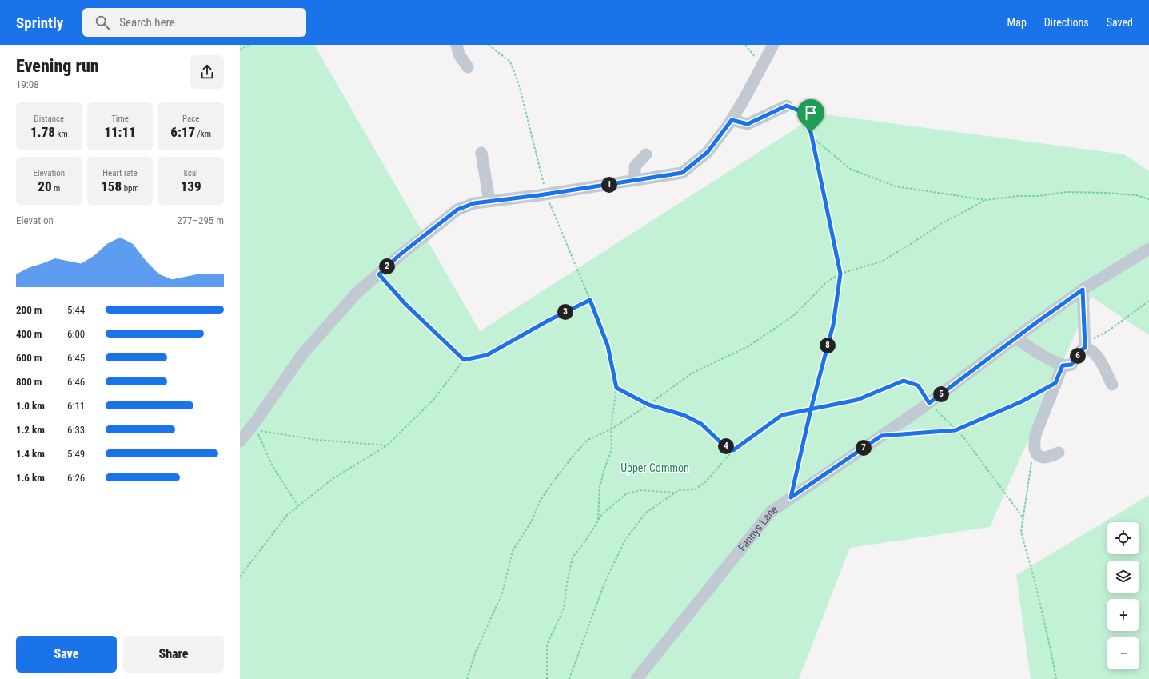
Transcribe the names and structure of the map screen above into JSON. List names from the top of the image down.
{
  "streets": {
    "street": ["Fannys Lane"]
  },
  "parks": ["Upper Common"],
  "page": {
    "header": "Sprintly",
    "search": "Search here",
    "nav": ["Map", "Directions", "Saved"],
    "heading": ["Evening run", "19:08"],
    "stats": [
      ["Distance", "1.78 km"],
      ["Time", "11:11"],
      ["Pace", "6:17 /km"],
      ["Elevation", "20 m"],
      ["Heart rate", "158 bpm"],
      ["kcal", "139"]
    ],
    "pins": [
      "1",
      "2",
      "3",
      "8",
      "6",
      "5",
      "4",
      "7"
    ],
    "chart": ["Elevation", "277–295 m"],
    "list": [
      {
        "name": "200 m",
        "note": "5:44"
      },
      {
        "name": "400 m",
        "note": "6:00"
      },
      {
        "name": "600 m",
        "note": "6:45"
      },
      {
        "name": "800 m",
        "note": "6:46"
      },
      {
        "name": "1.0 km",
        "note": "6:11"
      },
      {
        "name": "1.2 km",
        "note": "6:33"
      },
      {
        "name": "1.4 km",
        "note": "5:49"
      },
      {
        "name": "1.6 km",
        "note": "6:26"
      }
    ],
    "map_buttons": ["+", "−"],
    "buttons": ["Save", "Share"]
  }
}
